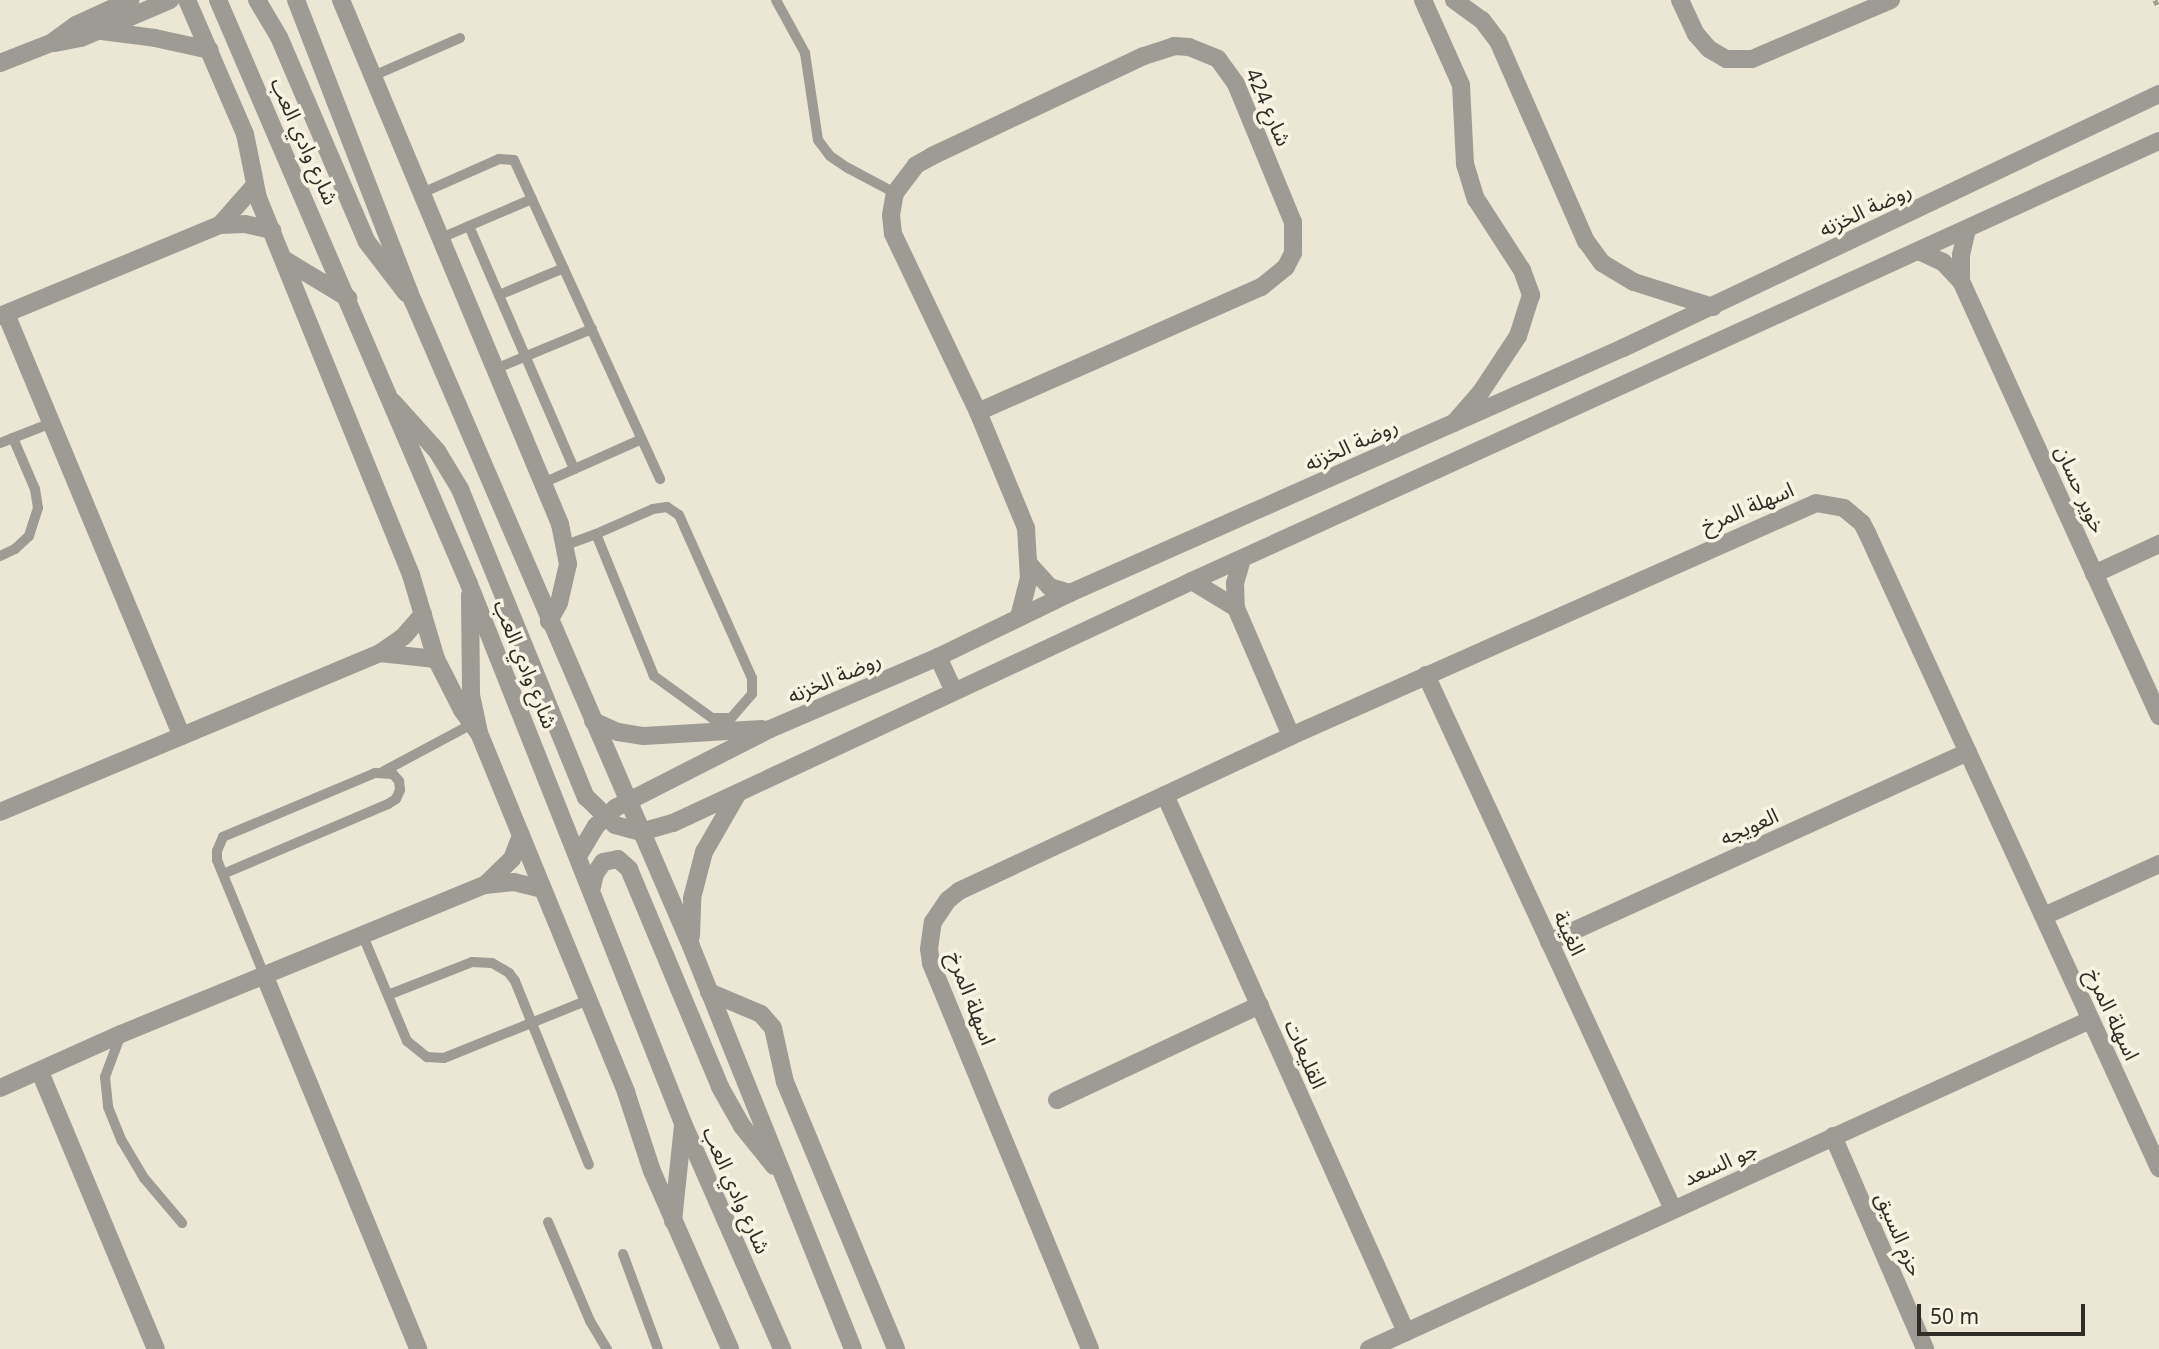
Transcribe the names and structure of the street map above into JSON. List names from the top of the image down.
{
  "streets": {
    "street": [
      "شارع 424",
      "شارع وادي العب",
      "روضة الخزنه",
      "خوير حسان",
      "اسهلة المرخ",
      "العويجه",
      "الغينة",
      "القليعات",
      "جو السعد",
      "حزم السيق"
    ]
  },
  "crossings": [
    ["شارع وادي العب", "روضة الخزنه"],
    ["اسهلة المرخ", "العويجه"],
    ["اسهلة المرخ", "الغينة"],
    ["اسهلة المرخ", "القليعات"],
    ["اسهلة المرخ", "جو السعد"],
    ["العويجه", "الغينة"],
    ["الغينة", "جو السعد"],
    ["القليعات", "جو السعد"],
    ["جو السعد", "حزم السيق"]
  ],
  "scale_bar": "50 m"
}
